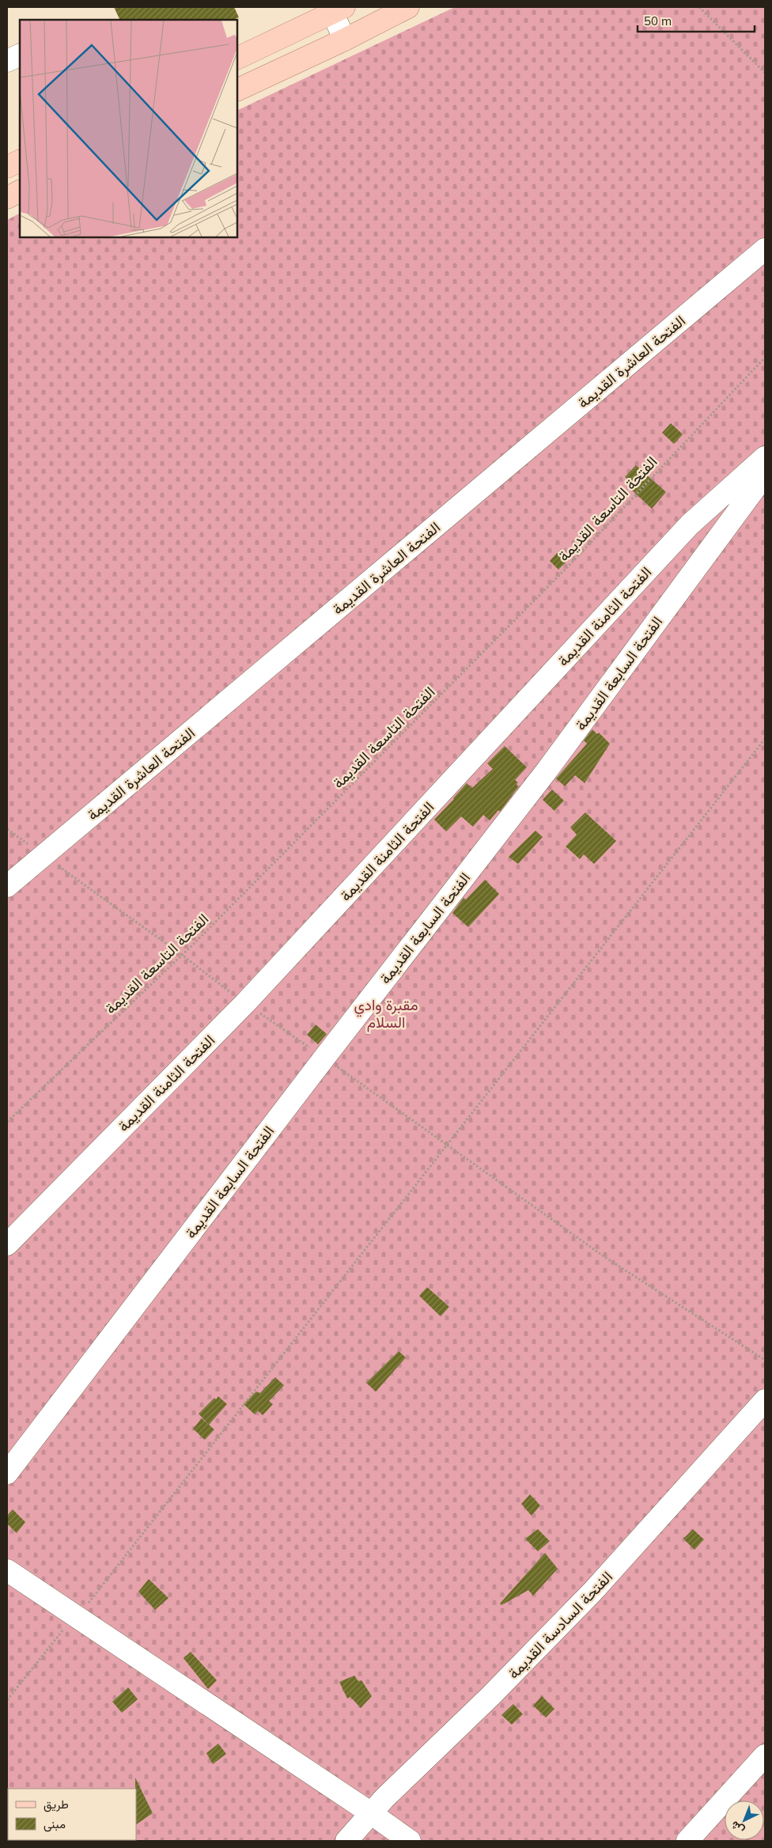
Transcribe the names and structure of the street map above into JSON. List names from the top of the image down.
{
  "streets": {
    "street": [
      "الفتحة العاشرة القديمة",
      "الفتحة الثامنة القديمة",
      "الفتحة السابعة القديمة",
      "الفتحة السادسة القديمة"
    ],
    "path": ["الفتحة التاسعة القديمة"]
  },
  "parks": ["مقبرة وادي السلام"],
  "legend": ["طريق", "مبنى"],
  "scale_bar": "50 m",
  "north": "bottom left"
}
